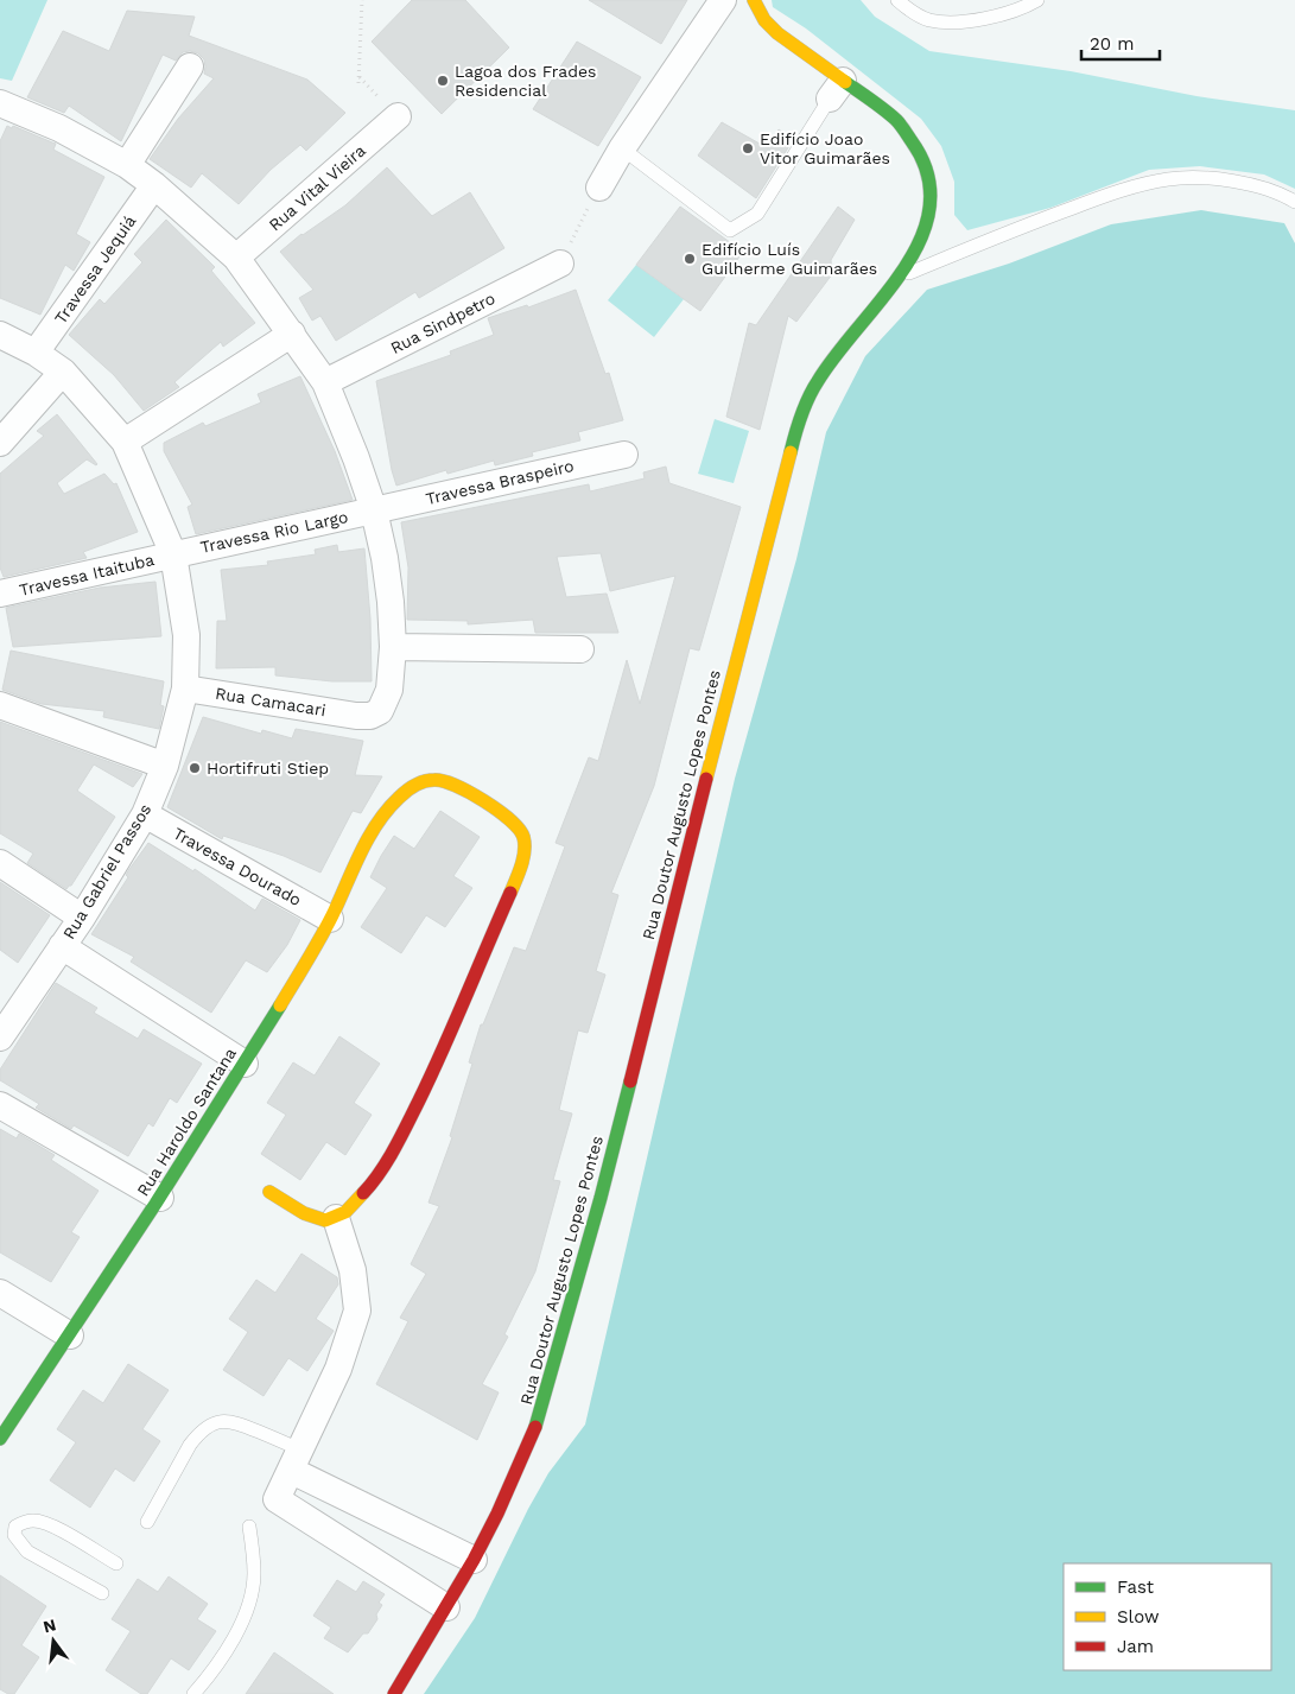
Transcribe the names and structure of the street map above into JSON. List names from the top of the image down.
{
  "streets": {
    "street": [
      "Rua Vital Vieira",
      "Travessa Jequiá",
      "Rua Sindpetro",
      "Travessa Braspeiro",
      "Travessa Rio Largo",
      "Travessa Itaituba",
      "Rua Camacari",
      "Rua Doutor Augusto Lopes Pontes",
      "Travessa Dourado",
      "Rua Gabriel Passos",
      "Rua Haroldo Santana"
    ]
  },
  "crossings": [
    ["Travessa Jequiá", "Rua Gabriel Passos"],
    ["Travessa Braspeiro", "Travessa Rio Largo"],
    ["Travessa Rio Largo", "Travessa Itaituba"],
    ["Travessa Rio Largo", "Rua Gabriel Passos"],
    ["Travessa Itaituba", "Rua Gabriel Passos"],
    ["Rua Camacari", "Rua Gabriel Passos"],
    ["Travessa Dourado", "Rua Gabriel Passos"],
    ["Travessa Dourado", "Rua Haroldo Santana"]
  ],
  "places": [
    "Lagoa dos Frades Residencial",
    "Edifício Joao Vitor Guimarães",
    "Edifício Luís Guilherme Guimarães",
    "Hortifruti Stiep"
  ],
  "legend": ["Fast", "Slow", "Jam"],
  "scale_bar": "20 m",
  "north": "top"
}
